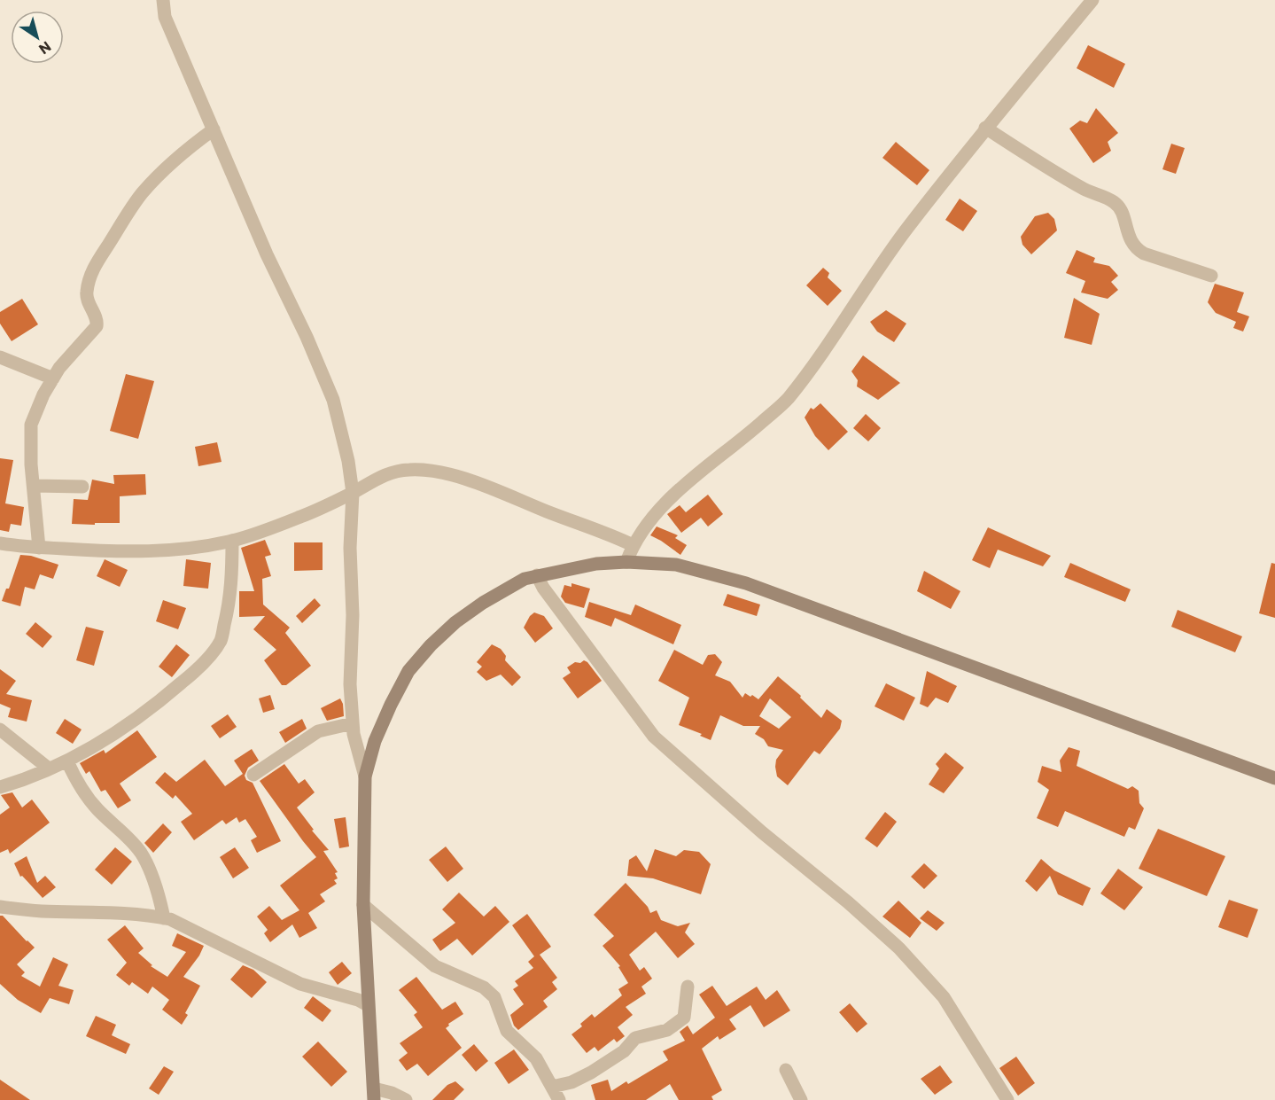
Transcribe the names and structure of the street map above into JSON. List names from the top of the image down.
{
  "north": "bottom right"
}
